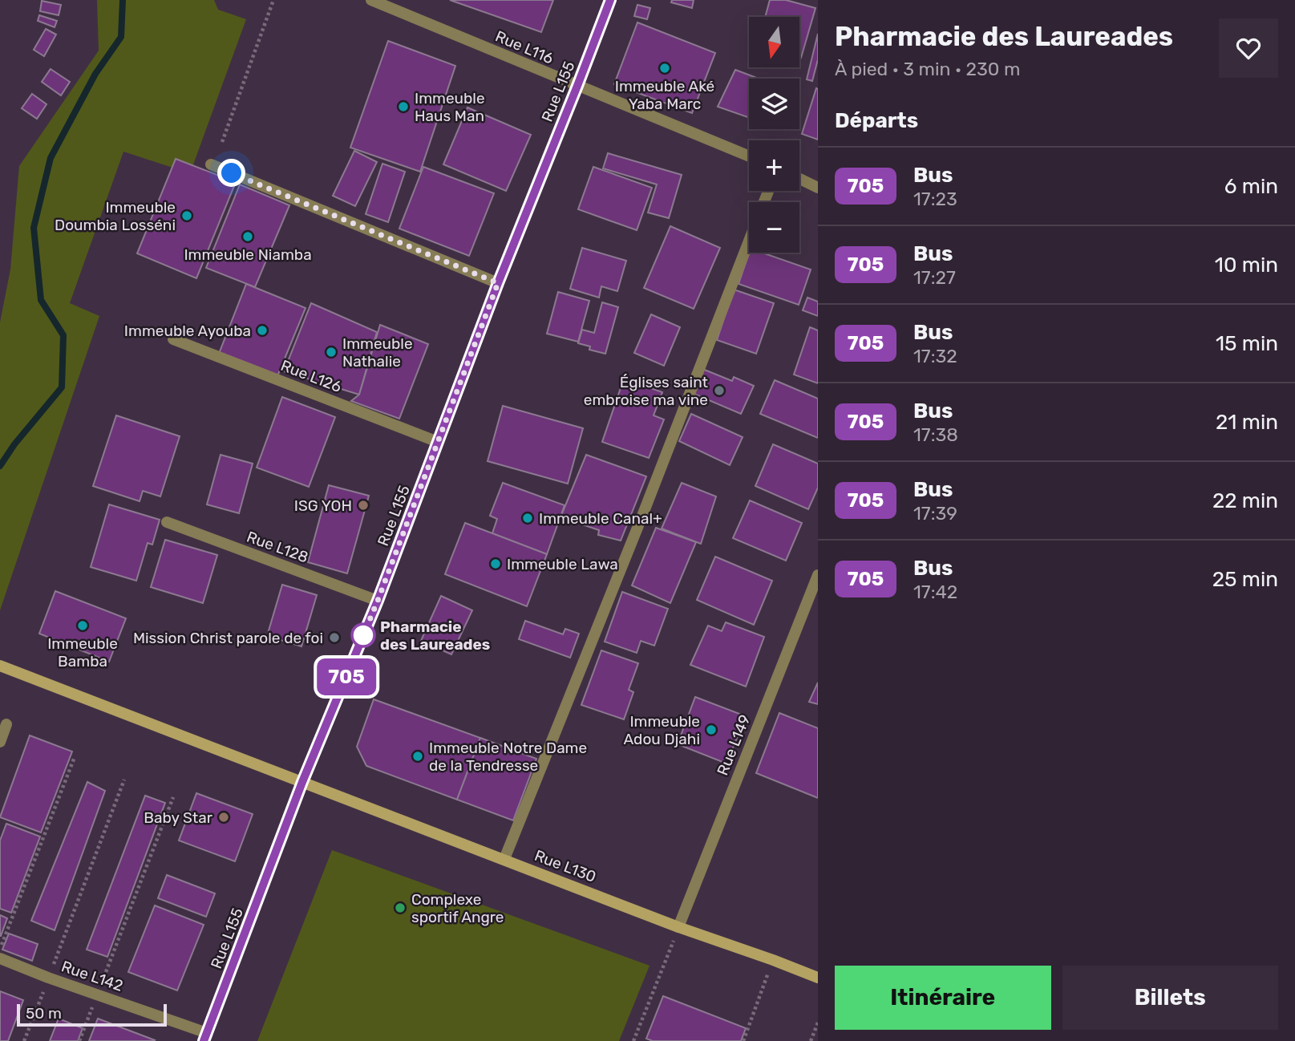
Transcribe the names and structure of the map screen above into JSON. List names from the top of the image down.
{
  "streets": {
    "street": [
      "Rue L116",
      "Rue L155",
      "Rue L126",
      "Rue L128",
      "Rue L149",
      "Rue L130",
      "Rue L142"
    ]
  },
  "crossings": [
    ["Rue L116", "Rue L155"],
    ["Rue L155", "Rue L126"],
    ["Rue L155", "Rue L128"],
    ["Rue L155", "Rue L130"],
    ["Rue L155", "Rue L142"],
    ["Rue L149", "Rue L130"]
  ],
  "places": [
    "Immeuble Aké Yaba Marc",
    "Immeuble Haus Man",
    "Immeuble Doumbia Losséni",
    "Immeuble Niamba",
    "Immeuble Ayouba",
    "Immeuble Nathalie",
    "Églises saint embroise ma vine",
    "ISG YOH",
    "Immeuble Canal+",
    "Immeuble Lawa",
    "Immeuble Bamba",
    "Pharmacie des Laureades",
    "Mission Christ parole de foi",
    "Immeuble Adou Djahi",
    "Immeuble Notre Dame de la Tendresse",
    "Baby Star",
    "Complexe sportif Angre"
  ],
  "lines": ["bus line 705"],
  "scale_bar": "50 m",
  "north": "bottom",
  "page": {
    "on_map": "705",
    "heading": [
      ["Pharmacie des Laureades", "À pied · 3 min · 230 m"],
      "Départs"
    ],
    "map_buttons": ["+", "−"],
    "list": [
      {
        "mark": "705",
        "name": "Bus",
        "note": "17:23",
        "value": "6 min"
      },
      {
        "mark": "705",
        "name": "Bus",
        "note": "17:27",
        "value": "10 min"
      },
      {
        "mark": "705",
        "name": "Bus",
        "note": "17:32",
        "value": "15 min"
      },
      {
        "mark": "705",
        "name": "Bus",
        "note": "17:38",
        "value": "21 min"
      },
      {
        "mark": "705",
        "name": "Bus",
        "note": "17:39",
        "value": "22 min"
      },
      {
        "mark": "705",
        "name": "Bus",
        "note": "17:42",
        "value": "25 min"
      }
    ],
    "buttons": ["Itinéraire", "Billets"],
    "scale": "50 m"
  }
}
